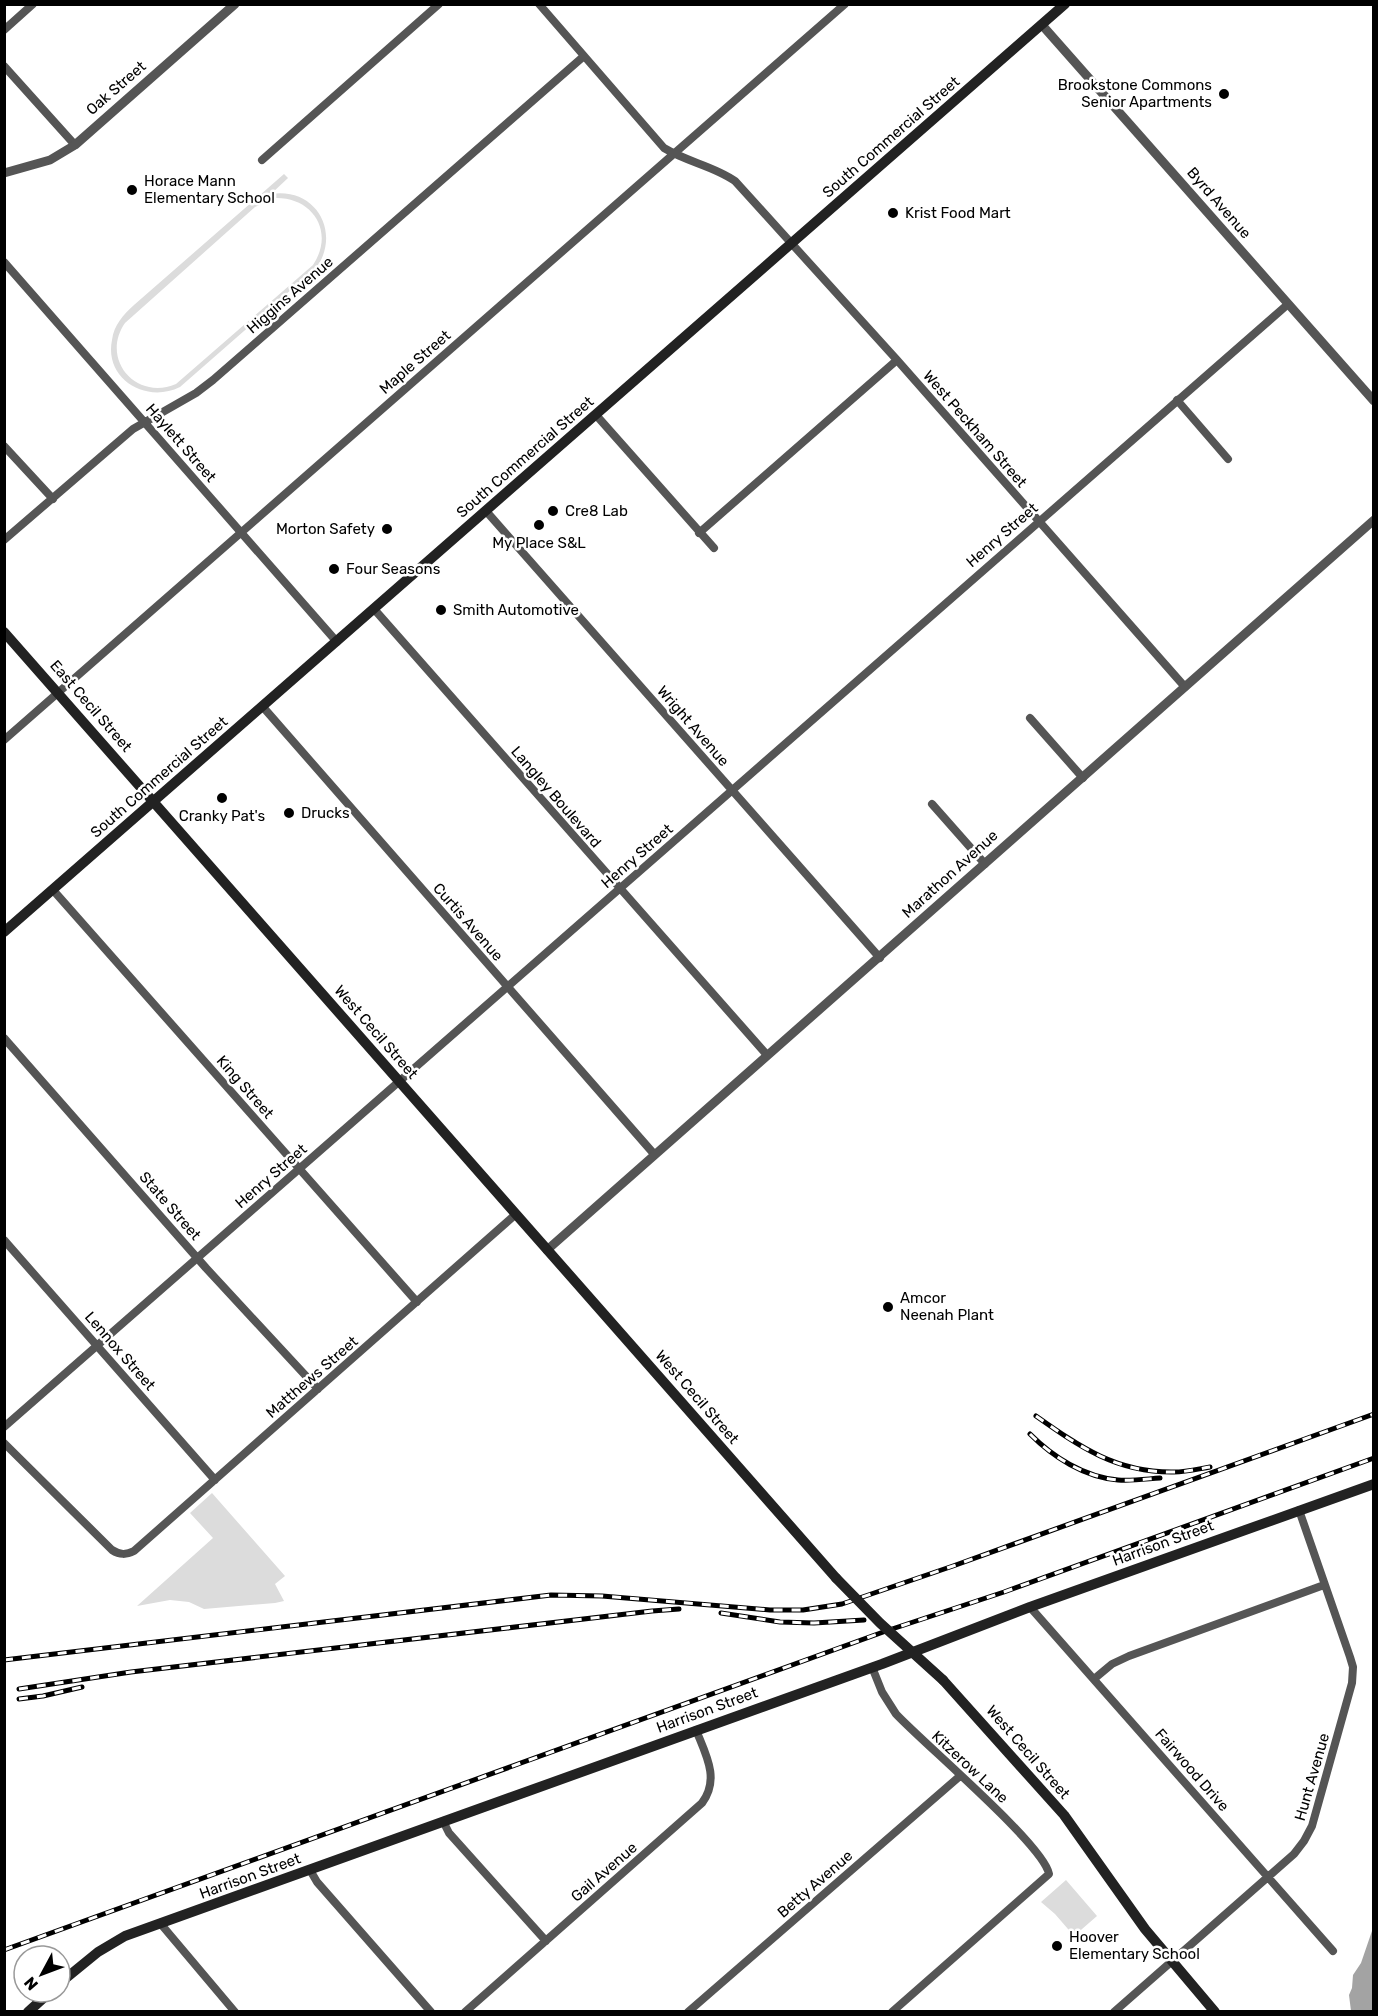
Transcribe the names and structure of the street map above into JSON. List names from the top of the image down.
{
  "streets": {
    "main road": [
      "South Commercial Street",
      "East Cecil Street",
      "West Cecil Street",
      "Harrison Street"
    ],
    "street": [
      "Oak Street",
      "Byrd Avenue",
      "Higgins Avenue",
      "Maple Street",
      "West Peckham Street",
      "Haylett Street",
      "Henry Street",
      "Wright Avenue",
      "Langley Boulevard",
      "Marathon Avenue",
      "Curtis Avenue",
      "King Street",
      "State Street",
      "Lennox Street",
      "Matthews Street",
      "Kitzerow Lane",
      "Fairwood Drive",
      "Hunt Avenue",
      "Gail Avenue",
      "Betty Avenue"
    ]
  },
  "crossings": [
    ["South Commercial Street", "Byrd Avenue"],
    ["South Commercial Street", "West Peckham Street"],
    ["South Commercial Street", "Haylett Street"],
    ["South Commercial Street", "East Cecil Street"],
    ["South Commercial Street", "Wright Avenue"],
    ["South Commercial Street", "Langley Boulevard"],
    ["South Commercial Street", "Curtis Avenue"],
    ["South Commercial Street", "West Cecil Street"],
    ["South Commercial Street", "King Street"],
    ["Byrd Avenue", "Henry Street"],
    ["Higgins Avenue", "Haylett Street"],
    ["Maple Street", "West Peckham Street"],
    ["Maple Street", "Haylett Street"],
    ["Maple Street", "East Cecil Street"],
    ["West Peckham Street", "Henry Street"],
    ["West Peckham Street", "Marathon Avenue"],
    ["Henry Street", "Wright Avenue"],
    ["Henry Street", "Langley Boulevard"],
    ["Henry Street", "Curtis Avenue"],
    ["Henry Street", "West Cecil Street"],
    ["Henry Street", "King Street"],
    ["Henry Street", "State Street"],
    ["Henry Street", "Lennox Street"],
    ["East Cecil Street", "West Cecil Street"],
    ["Wright Avenue", "Marathon Avenue"],
    ["Langley Boulevard", "Marathon Avenue"],
    ["Marathon Avenue", "Curtis Avenue"],
    ["Marathon Avenue", "West Cecil Street"],
    ["West Cecil Street", "Matthews Street"],
    ["West Cecil Street", "Hunt Avenue"],
    ["King Street", "Matthews Street"],
    ["State Street", "Matthews Street"],
    ["Lennox Street", "Matthews Street"],
    ["Harrison Street", "Kitzerow Lane"],
    ["Harrison Street", "Fairwood Drive"],
    ["Harrison Street", "Hunt Avenue"],
    ["Harrison Street", "Gail Avenue"],
    ["Kitzerow Lane", "Betty Avenue"],
    ["Fairwood Drive", "Hunt Avenue"]
  ],
  "places": [
    "Brookstone Commons Senior Apartments",
    "Horace Mann Elementary School",
    "Krist Food Mart",
    "Cre8 Lab",
    "My Place S&L",
    "Morton Safety",
    "Four Seasons",
    "Smith Automotive",
    "Cranky Pat's",
    "Drucks",
    "Amcor Neenah Plant",
    "Hoover Elementary School"
  ],
  "north": "bottom left"
}
